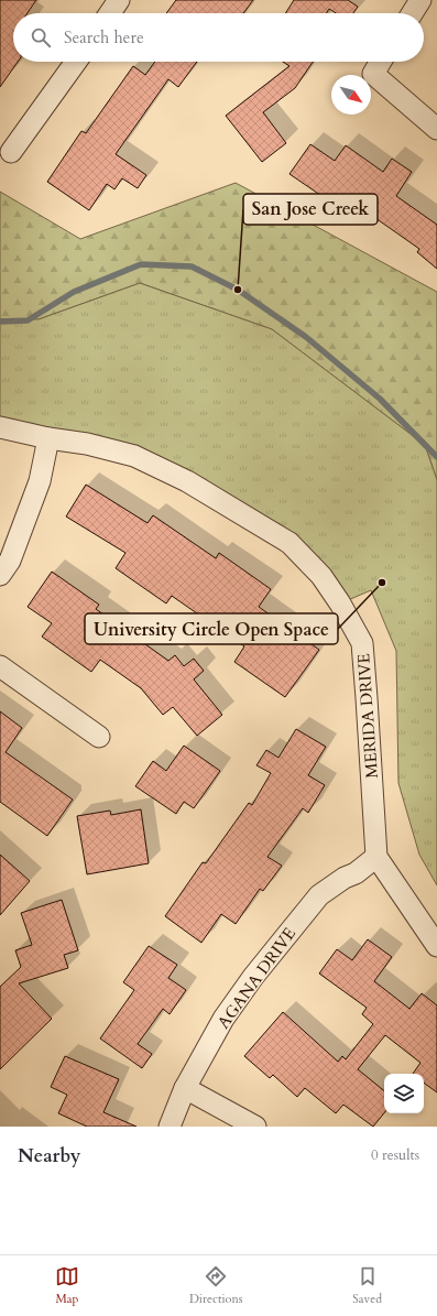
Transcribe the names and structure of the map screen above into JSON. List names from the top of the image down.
{
  "streets": {
    "street": ["MERIDA DRIVE", "AGANA DRIVE"]
  },
  "crossings": [
    ["MERIDA DRIVE", "AGANA DRIVE"]
  ],
  "places": ["San Jose Creek", "University Circle Open Space"],
  "north": "bottom right",
  "page": {
    "search": "Search here",
    "heading": ["Nearby", "0 results"],
    "nav": ["Map", "Directions", "Saved"]
  }
}
